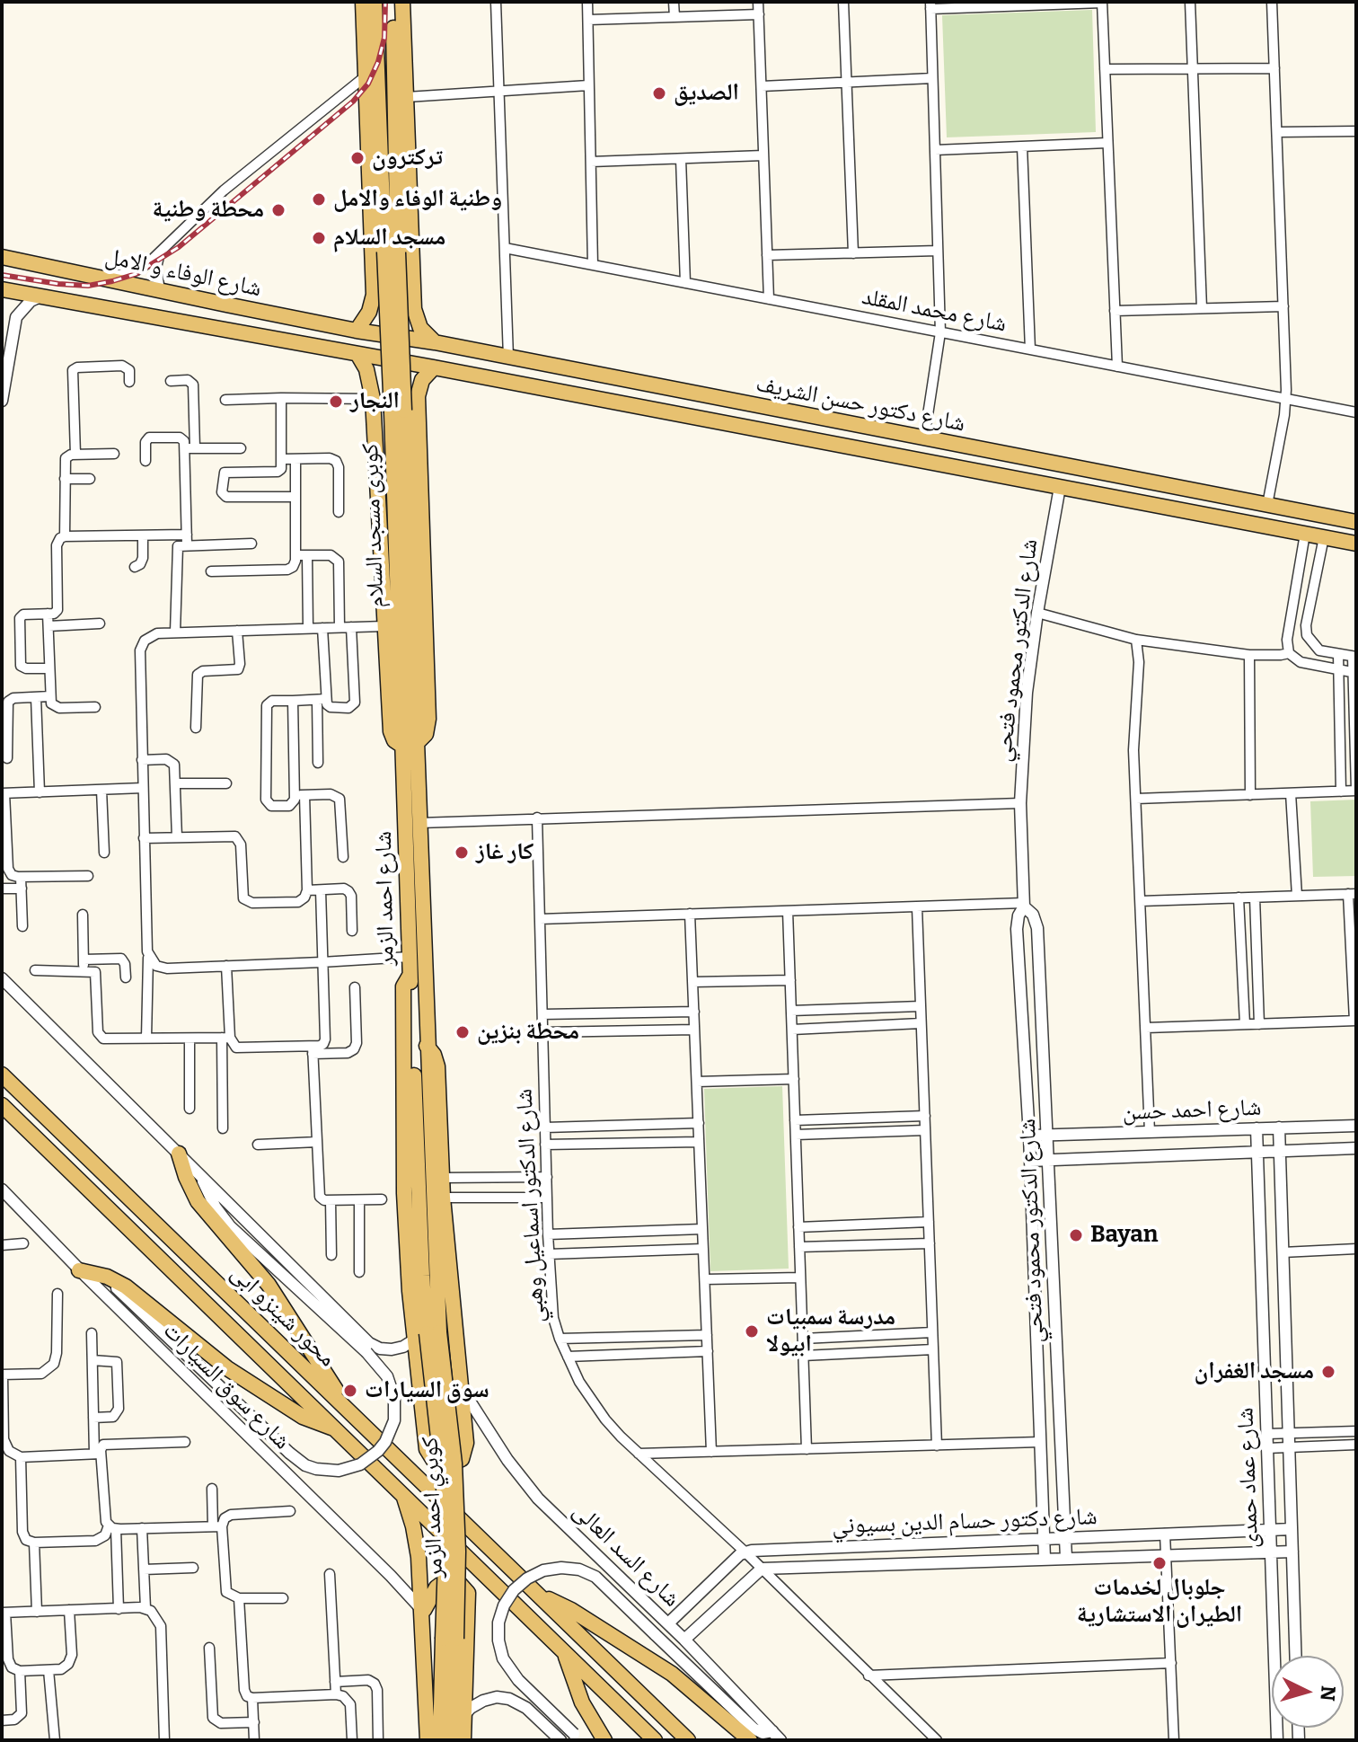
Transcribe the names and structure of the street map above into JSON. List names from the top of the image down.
{
  "streets": {
    "main road": [
      "شارع الوفاء و الامل",
      "شارع دكتور حسن الشريف",
      "كوبرى مسجد السلام",
      "شارع احمد الزمر",
      "محور شينزو ابى",
      "كوبري احمد الزمر"
    ],
    "street": [
      "شارع محمد المقلد",
      "شارع الدكتور محمود فتحي",
      "شارع احمد حسن",
      "شارع الدكتور اسماعيل وهبي",
      "شارع سوق السيارات",
      "شارع عماد حمدى",
      "شارع دكتور حسام الدين بسيوني",
      "شارع السد العالى"
    ]
  },
  "crossings": [
    ["شارع الوفاء و الامل", "شارع دكتور حسن الشريف"],
    ["شارع الوفاء و الامل", "شارع احمد الزمر"],
    ["شارع دكتور حسن الشريف", "شارع الدكتور محمود فتحي"],
    ["شارع دكتور حسن الشريف", "شارع احمد الزمر"],
    ["كوبرى مسجد السلام", "شارع احمد الزمر"],
    ["شارع الدكتور محمود فتحي", "شارع احمد حسن"],
    ["شارع الدكتور محمود فتحي", "شارع دكتور حسام الدين بسيوني"],
    ["شارع احمد الزمر", "كوبري احمد الزمر"],
    ["شارع احمد الزمر", "شارع السد العالى"],
    ["شارع احمد حسن", "شارع عماد حمدى"],
    ["شارع الدكتور اسماعيل وهبي", "شارع دكتور حسام الدين بسيوني"],
    ["شارع عماد حمدى", "شارع دكتور حسام الدين بسيوني"]
  ],
  "places": [
    "الصديق",
    "تركترون",
    "وطنية الوفاء والامل",
    "محطة وطنية",
    "مسجد السلام",
    "النجار",
    "كار غاز",
    "محطة بنزين",
    "Bayan",
    "مدرسة سمبيات ابيولا",
    "مسجد الغفران",
    "سوق السيارات",
    "جلوبال لخدمات الطيران الاستشارية"
  ],
  "north": "right"
}
